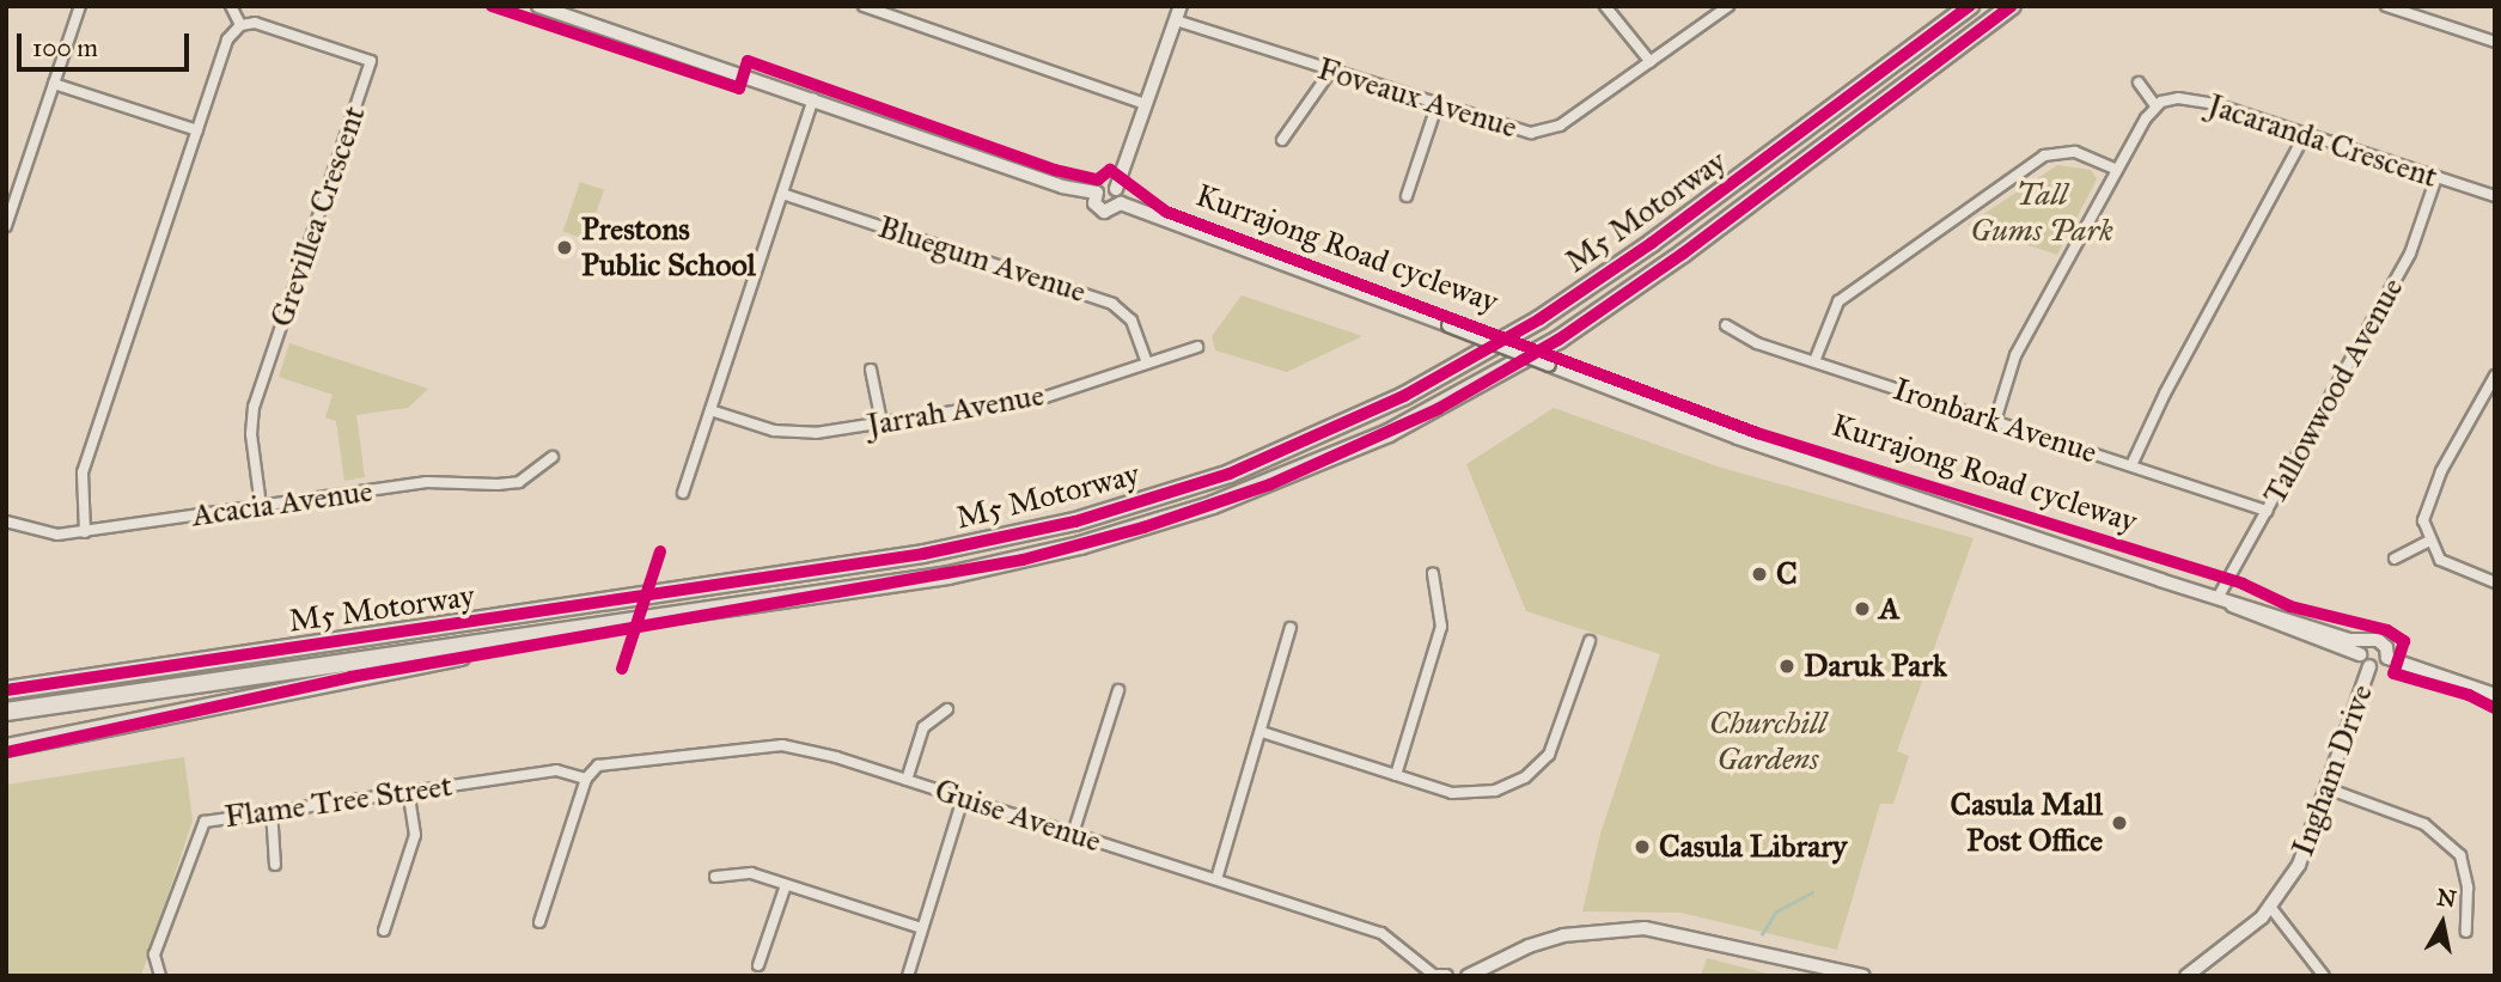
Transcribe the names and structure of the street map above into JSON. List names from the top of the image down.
{
  "streets": {
    "highway": ["M5 Motorway"],
    "main road": ["Ingham Drive"],
    "street": [
      "Foveaux Avenue",
      "Jacaranda Crescent",
      "Grevillea Crescent",
      "Bluegum Avenue",
      "Tallowwood Avenue",
      "Jarrah Avenue",
      "Ironbark Avenue",
      "Acacia Avenue",
      "Flame Tree Street",
      "Guise Avenue"
    ],
    "cycle path": ["Kurrajong Road cycleway"]
  },
  "crossings": [
    ["Jacaranda Crescent", "Tallowwood Avenue"],
    ["Grevillea Crescent", "Acacia Avenue"],
    ["Bluegum Avenue", "Jarrah Avenue"],
    ["Tallowwood Avenue", "Ironbark Avenue"],
    ["Flame Tree Street", "Guise Avenue"]
  ],
  "parks": ["Tall Gums Park", "Churchill Gardens"],
  "places": [
    "Prestons Public School",
    "C",
    "A",
    "Daruk Park",
    "Casula Mall Post Office",
    "Casula Library"
  ],
  "scale_bar": "100 m",
  "north": "top"
}
